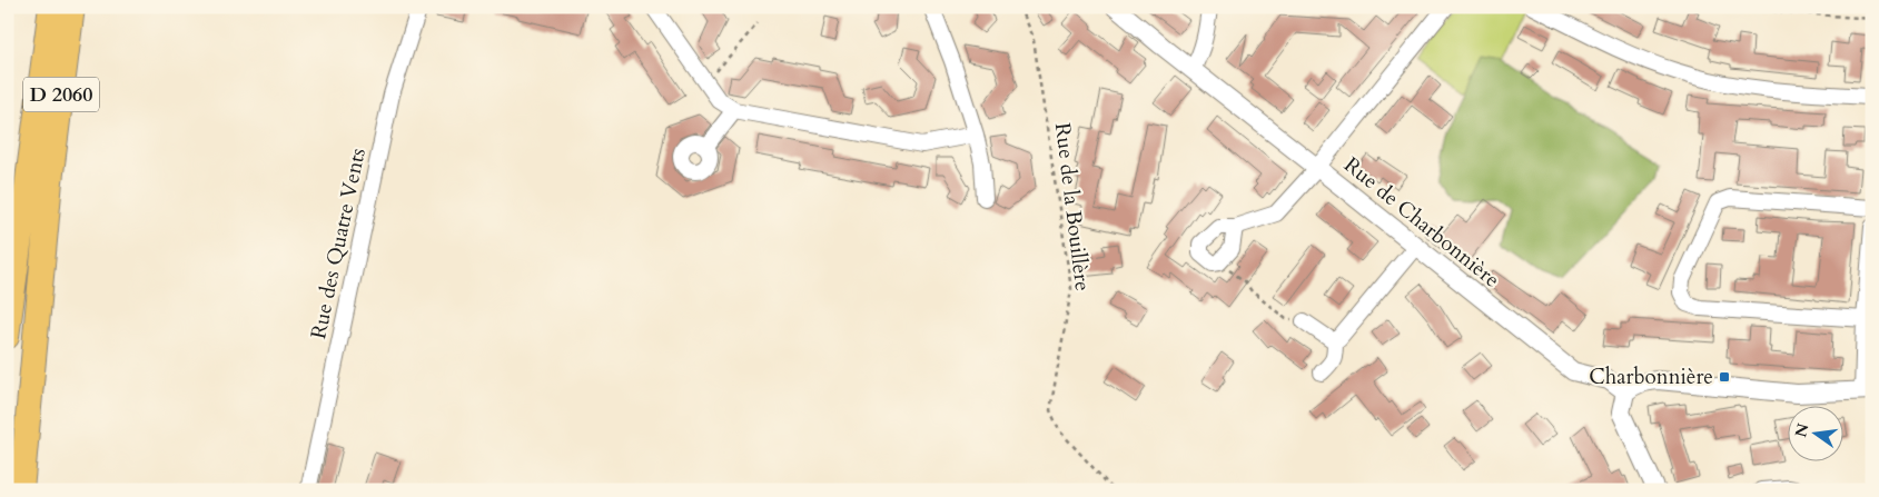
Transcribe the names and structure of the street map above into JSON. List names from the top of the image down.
{
  "streets": {
    "highway": ["D 2060"],
    "street": ["Rue de Charbonnière", "Rue des Quatre Vents"],
    "path": ["Rue de la Bouillère"]
  },
  "places": {
    "transit": ["Charbonnière"]
  },
  "north": "left"
}
